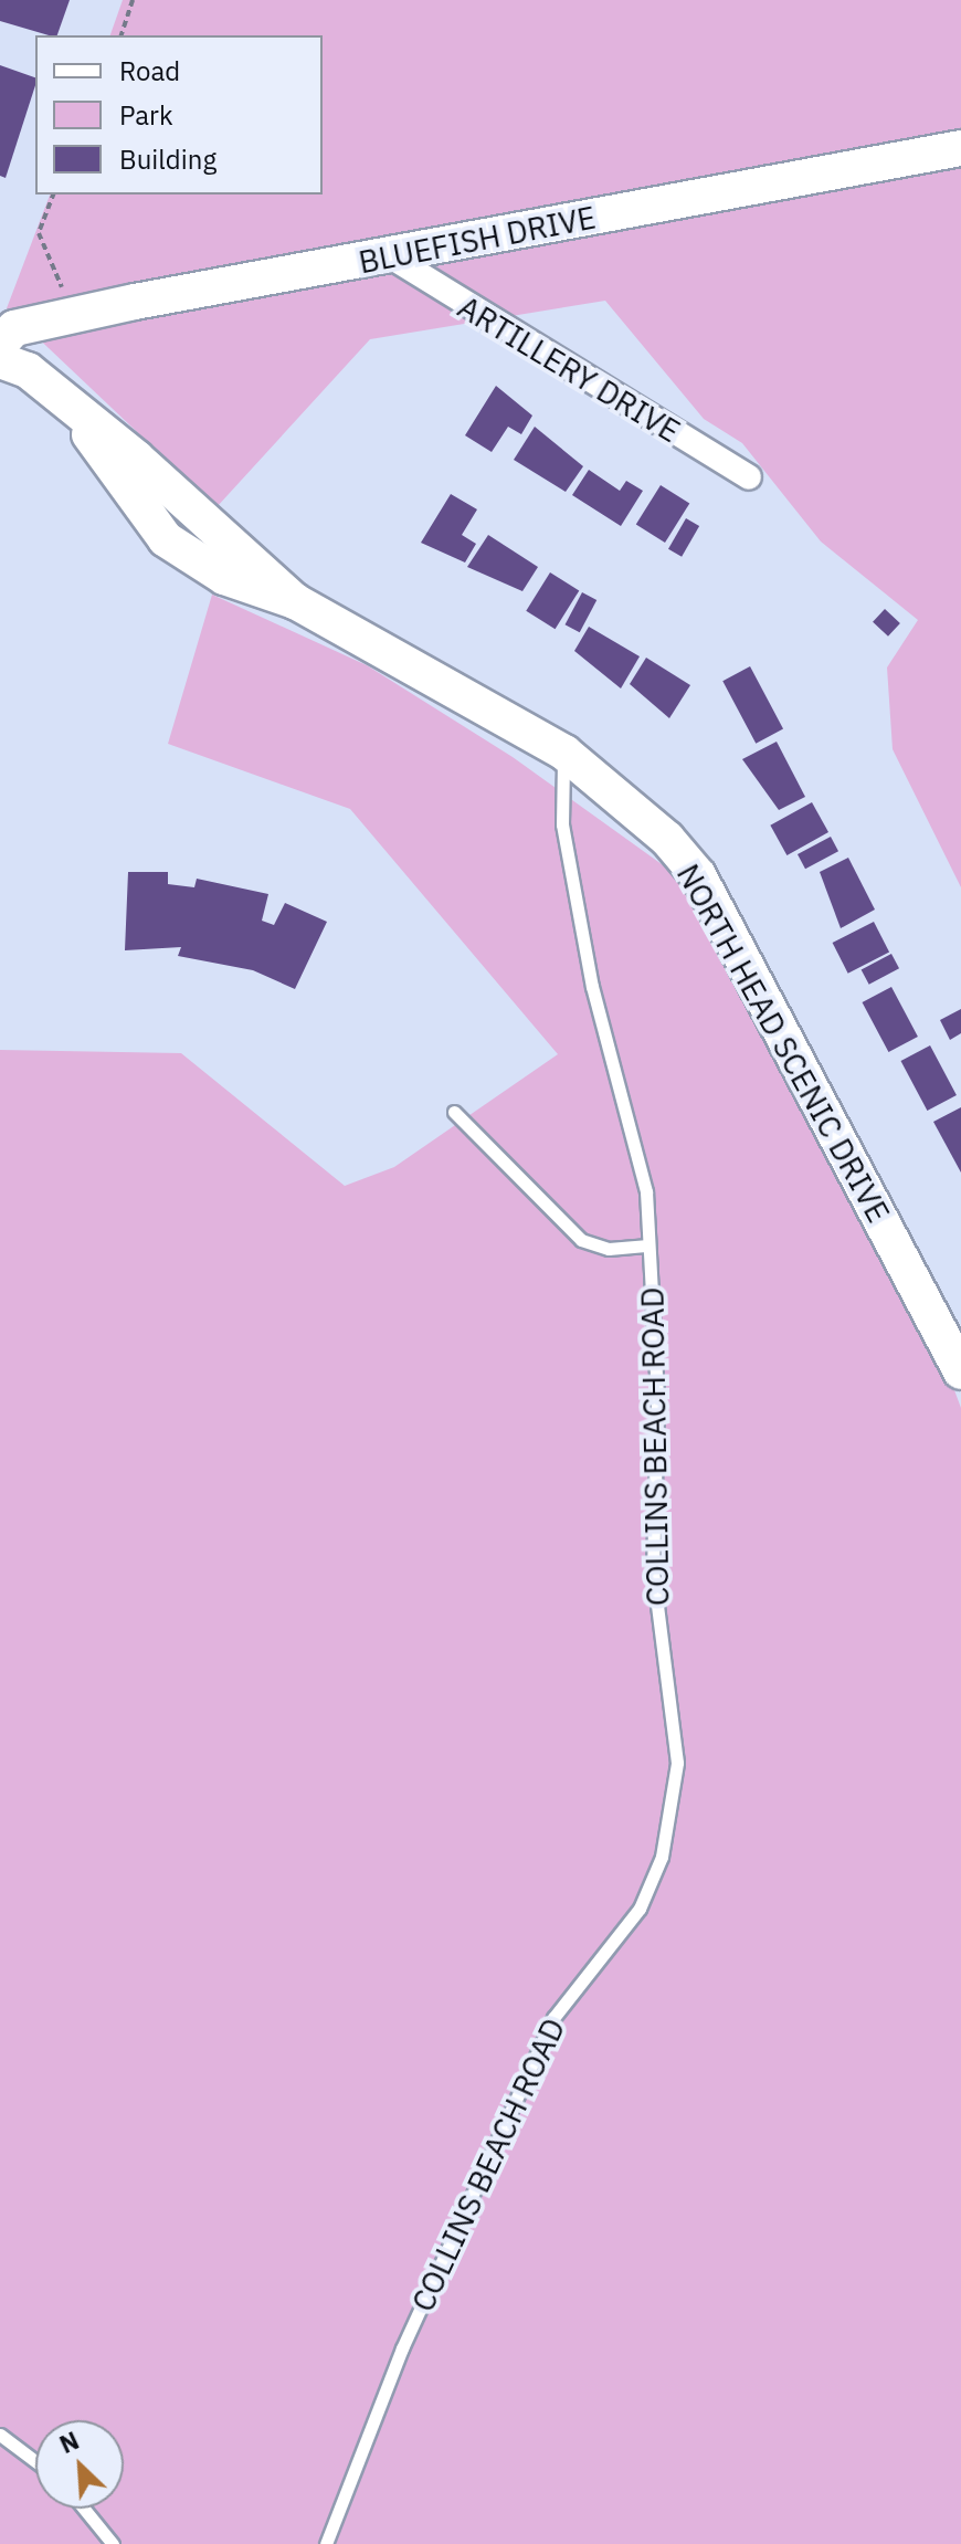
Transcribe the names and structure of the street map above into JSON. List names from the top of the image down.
{
  "streets": {
    "street": ["BLUEFISH DRIVE", "ARTILLERY DRIVE", "NORTH HEAD SCENIC DRIVE"],
    "lane": ["COLLINS BEACH ROAD"]
  },
  "crossings": [
    ["BLUEFISH DRIVE", "ARTILLERY DRIVE"],
    ["NORTH HEAD SCENIC DRIVE", "COLLINS BEACH ROAD"]
  ],
  "legend": ["Road", "Park", "Building"],
  "north": "top left"
}
